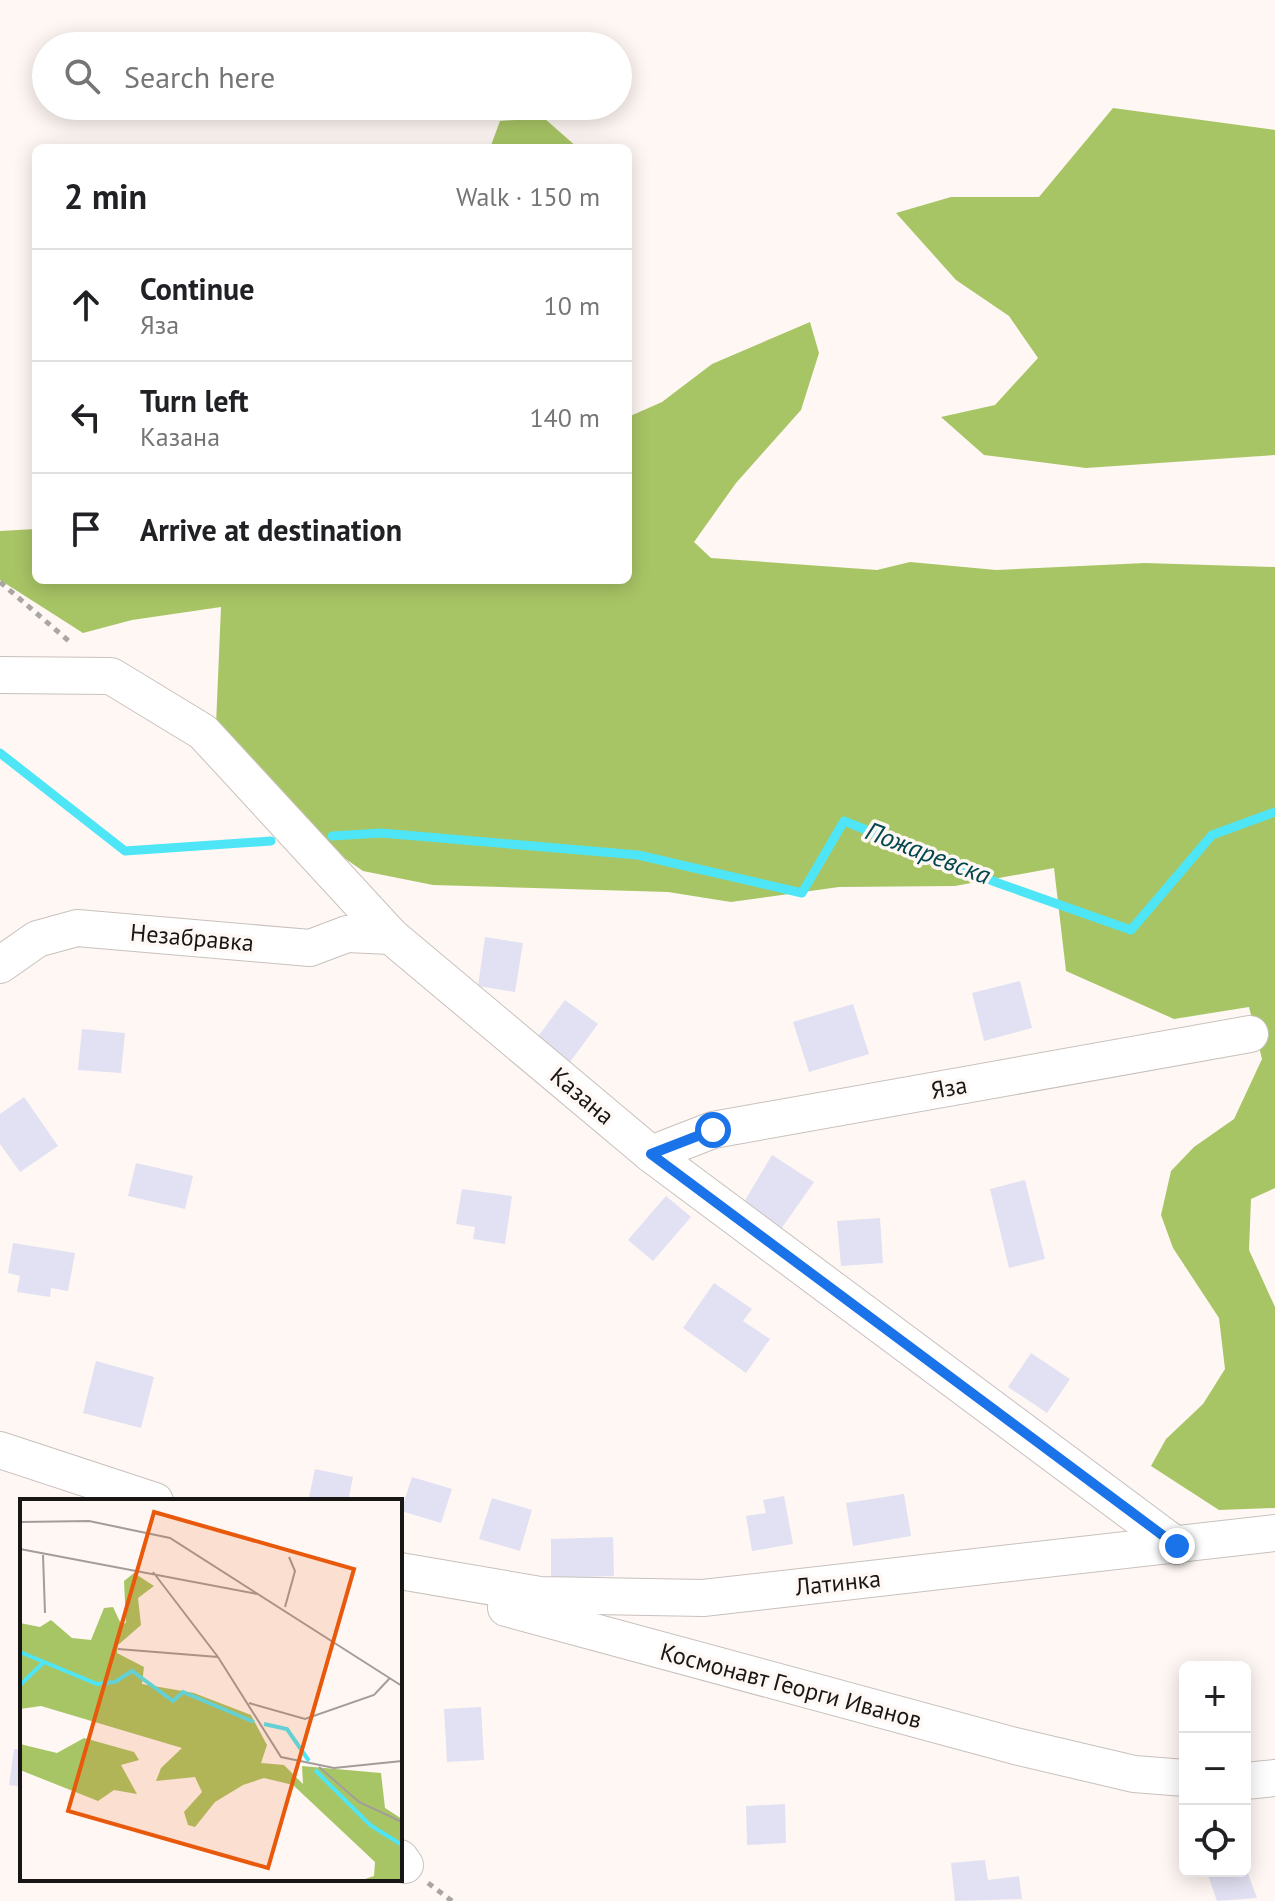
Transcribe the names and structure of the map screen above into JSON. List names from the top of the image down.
{
  "streets": {
    "street": [
      "Незабравка",
      "Яза",
      "Казана",
      "Латинка",
      "Космонавт Георги Иванов"
    ]
  },
  "crossings": [
    ["Незабравка", "Казана"],
    ["Яза", "Казана"],
    ["Казана", "Латинка"]
  ],
  "water": ["Пожаревска"],
  "page": {
    "search": "Search here",
    "heading": ["2 min", "Walk · 150 m"],
    "list": [
      ["Continue", "Яза", "10 m"],
      ["Turn left", "Казана", "140 m"],
      "Arrive at destination"
    ],
    "map_buttons": ["+", "−"]
  }
}
